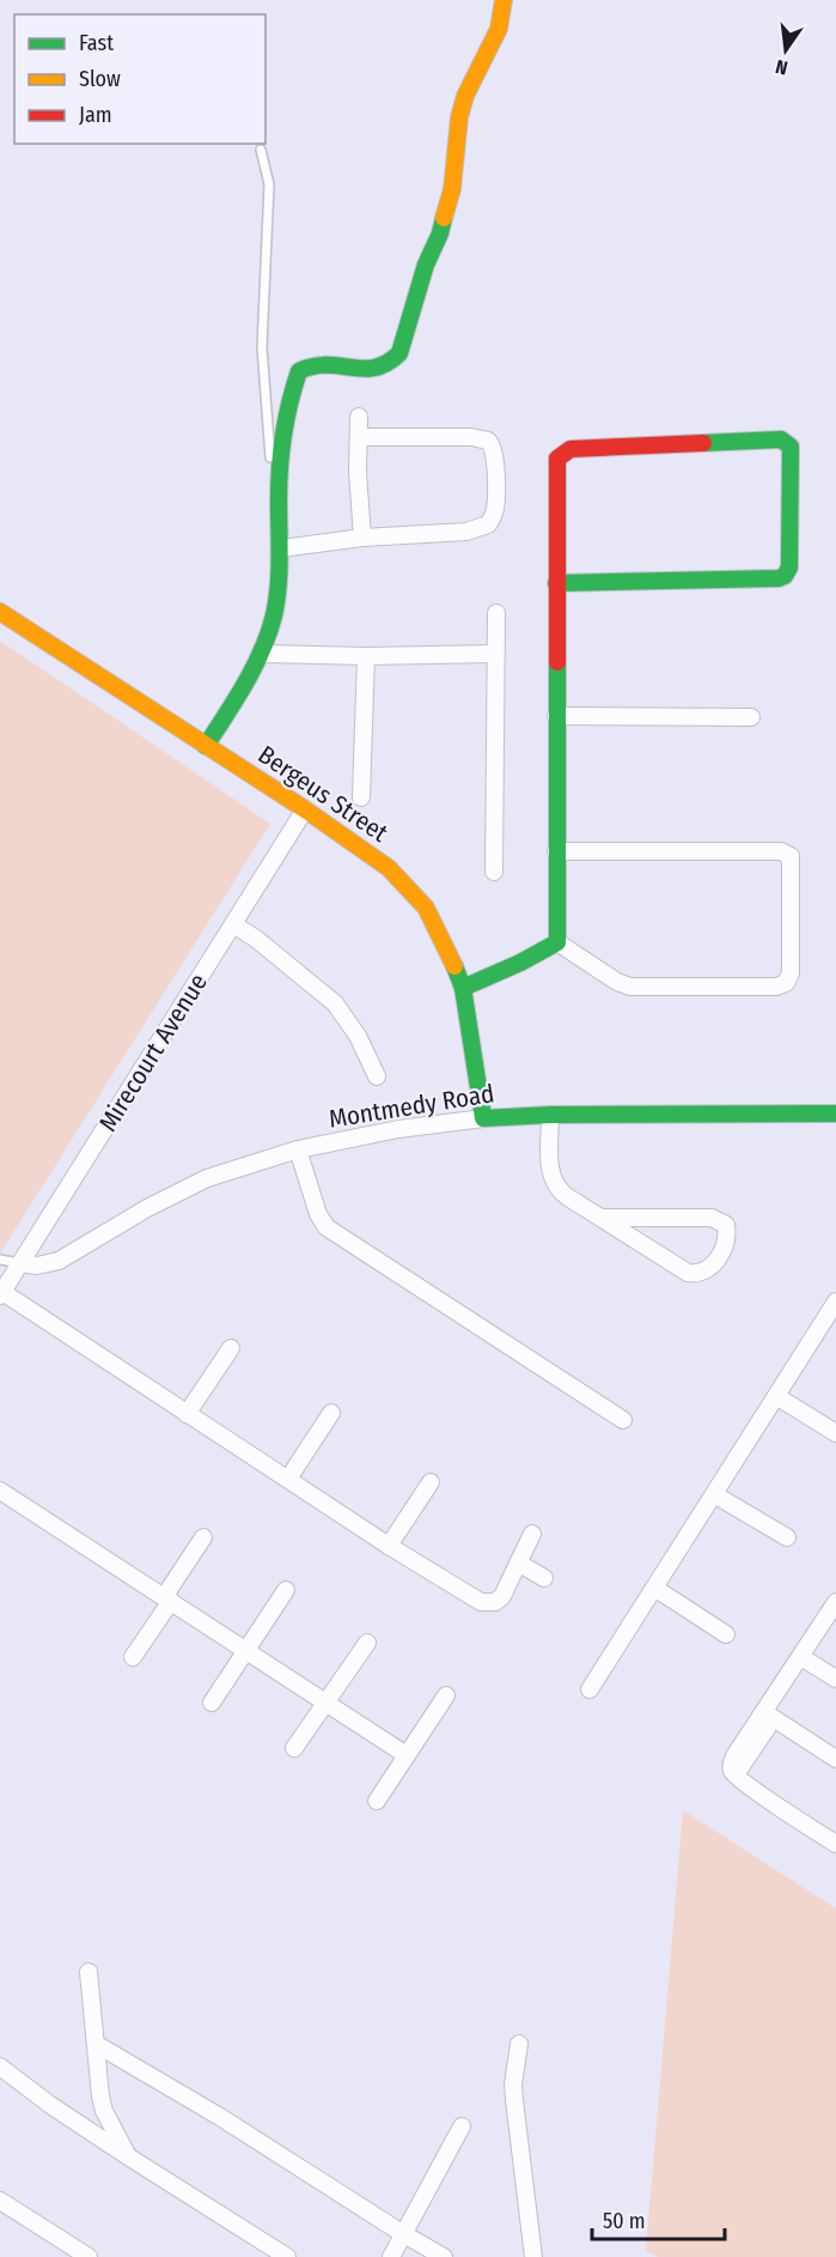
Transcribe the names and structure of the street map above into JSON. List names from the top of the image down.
{
  "streets": {
    "street": ["Bergeus Street", "Mirecourt Avenue", "Montmedy Road"]
  },
  "crossings": [
    ["Bergeus Street", "Mirecourt Avenue"],
    ["Bergeus Street", "Montmedy Road"],
    ["Mirecourt Avenue", "Montmedy Road"]
  ],
  "legend": ["Fast", "Slow", "Jam"],
  "scale_bar": "50 m",
  "north": "bottom"
}
